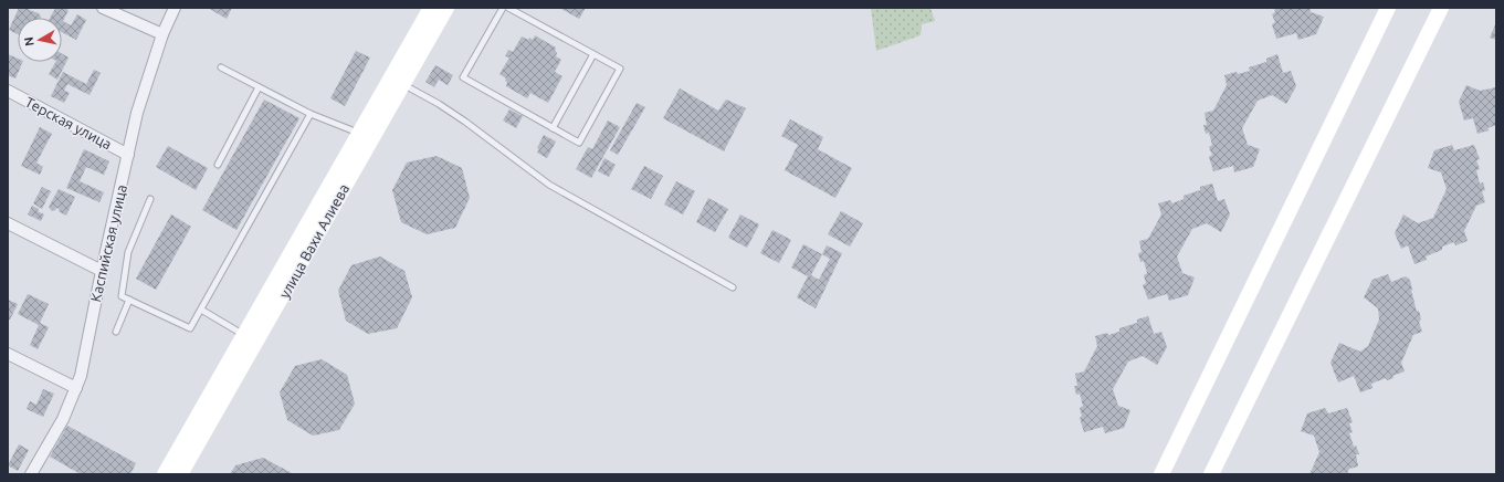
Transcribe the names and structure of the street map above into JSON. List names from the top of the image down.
{
  "streets": {
    "main road": ["улица Вахи Алиева"],
    "street": ["Терская улица", "Каспийская улица"]
  },
  "crossings": [
    ["Терская улица", "Каспийская улица"]
  ],
  "north": "left"
}
